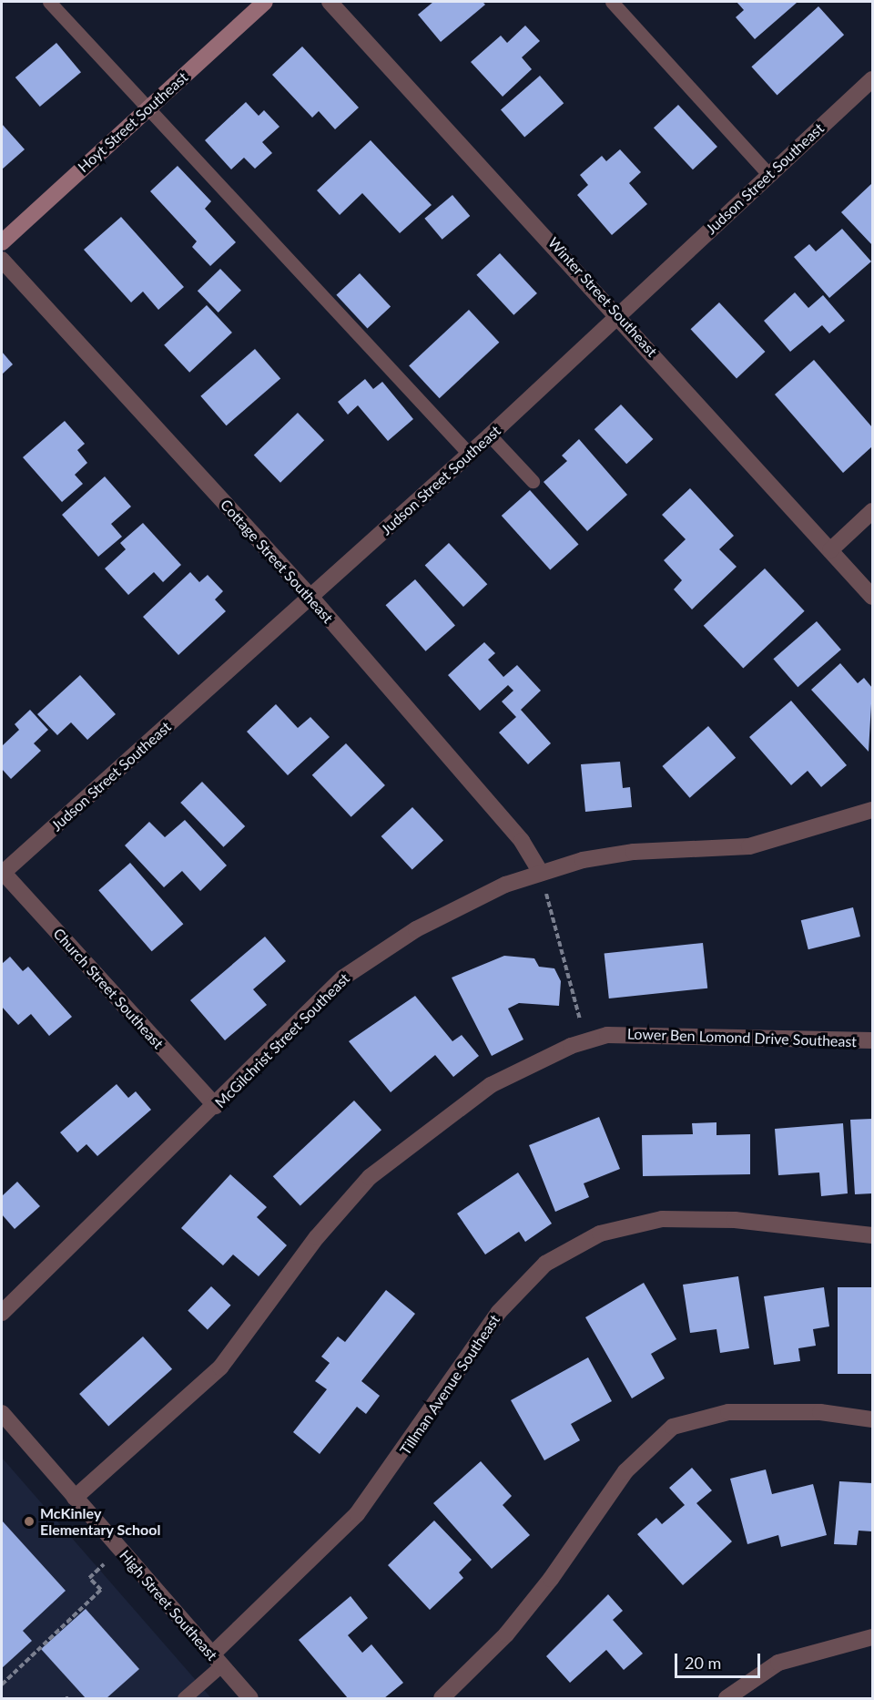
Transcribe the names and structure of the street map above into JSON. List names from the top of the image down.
{
  "streets": {
    "street": [
      "Hoyt Street Southeast",
      "Judson Street Southeast",
      "Winter Street Southeast",
      "Cottage Street Southeast",
      "Church Street Southeast",
      "Lower Ben Lomond Drive Southeast",
      "McGilchrist Street Southeast",
      "Tillman Avenue Southeast",
      "High Street Southeast"
    ]
  },
  "crossings": [
    ["Judson Street Southeast", "Winter Street Southeast"],
    ["Judson Street Southeast", "Cottage Street Southeast"],
    ["Judson Street Southeast", "Church Street Southeast"],
    ["Cottage Street Southeast", "McGilchrist Street Southeast"],
    ["Church Street Southeast", "McGilchrist Street Southeast"],
    ["Lower Ben Lomond Drive Southeast", "High Street Southeast"],
    ["Tillman Avenue Southeast", "High Street Southeast"]
  ],
  "places": ["McKinley Elementary School"],
  "scale_bar": "20 m"
}
